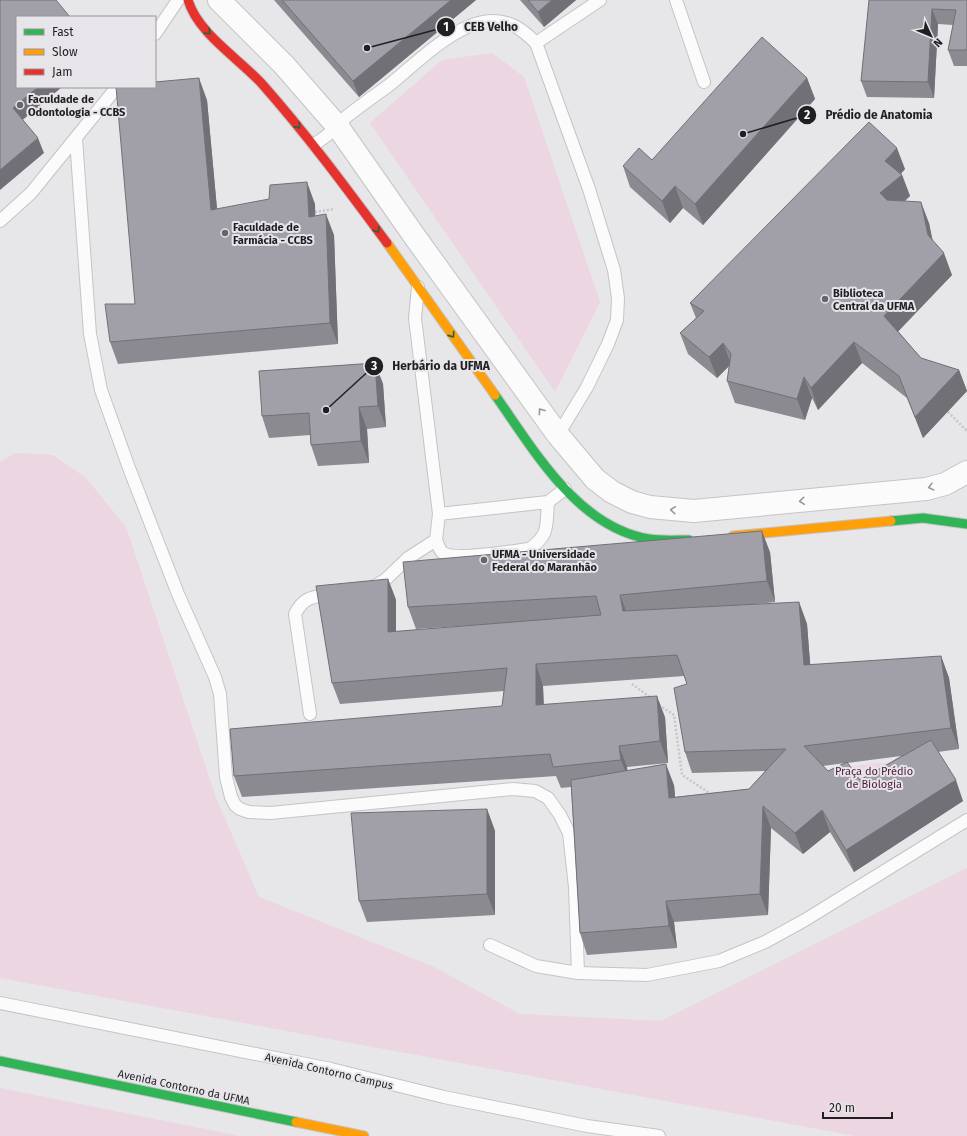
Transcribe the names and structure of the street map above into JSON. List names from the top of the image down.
{
  "streets": {
    "street": ["Avenida Contorno da UFMA"],
    "lane": ["Avenida Contorno Campus"]
  },
  "parks": ["Praça do Prédio de Biologia"],
  "places": [
    "CEB Velho",
    "Faculdade de Odontologia - CCBS",
    "Prédio de Anatomia",
    "Faculdade de Farmácia - CCBS",
    "Biblioteca Central da UFMA",
    "Herbário da UFMA",
    "UFMA - Universidade Federal do Maranhão"
  ],
  "legend": ["Fast", "Slow", "Jam"],
  "scale_bar": "20 m",
  "north": "bottom right"
}
